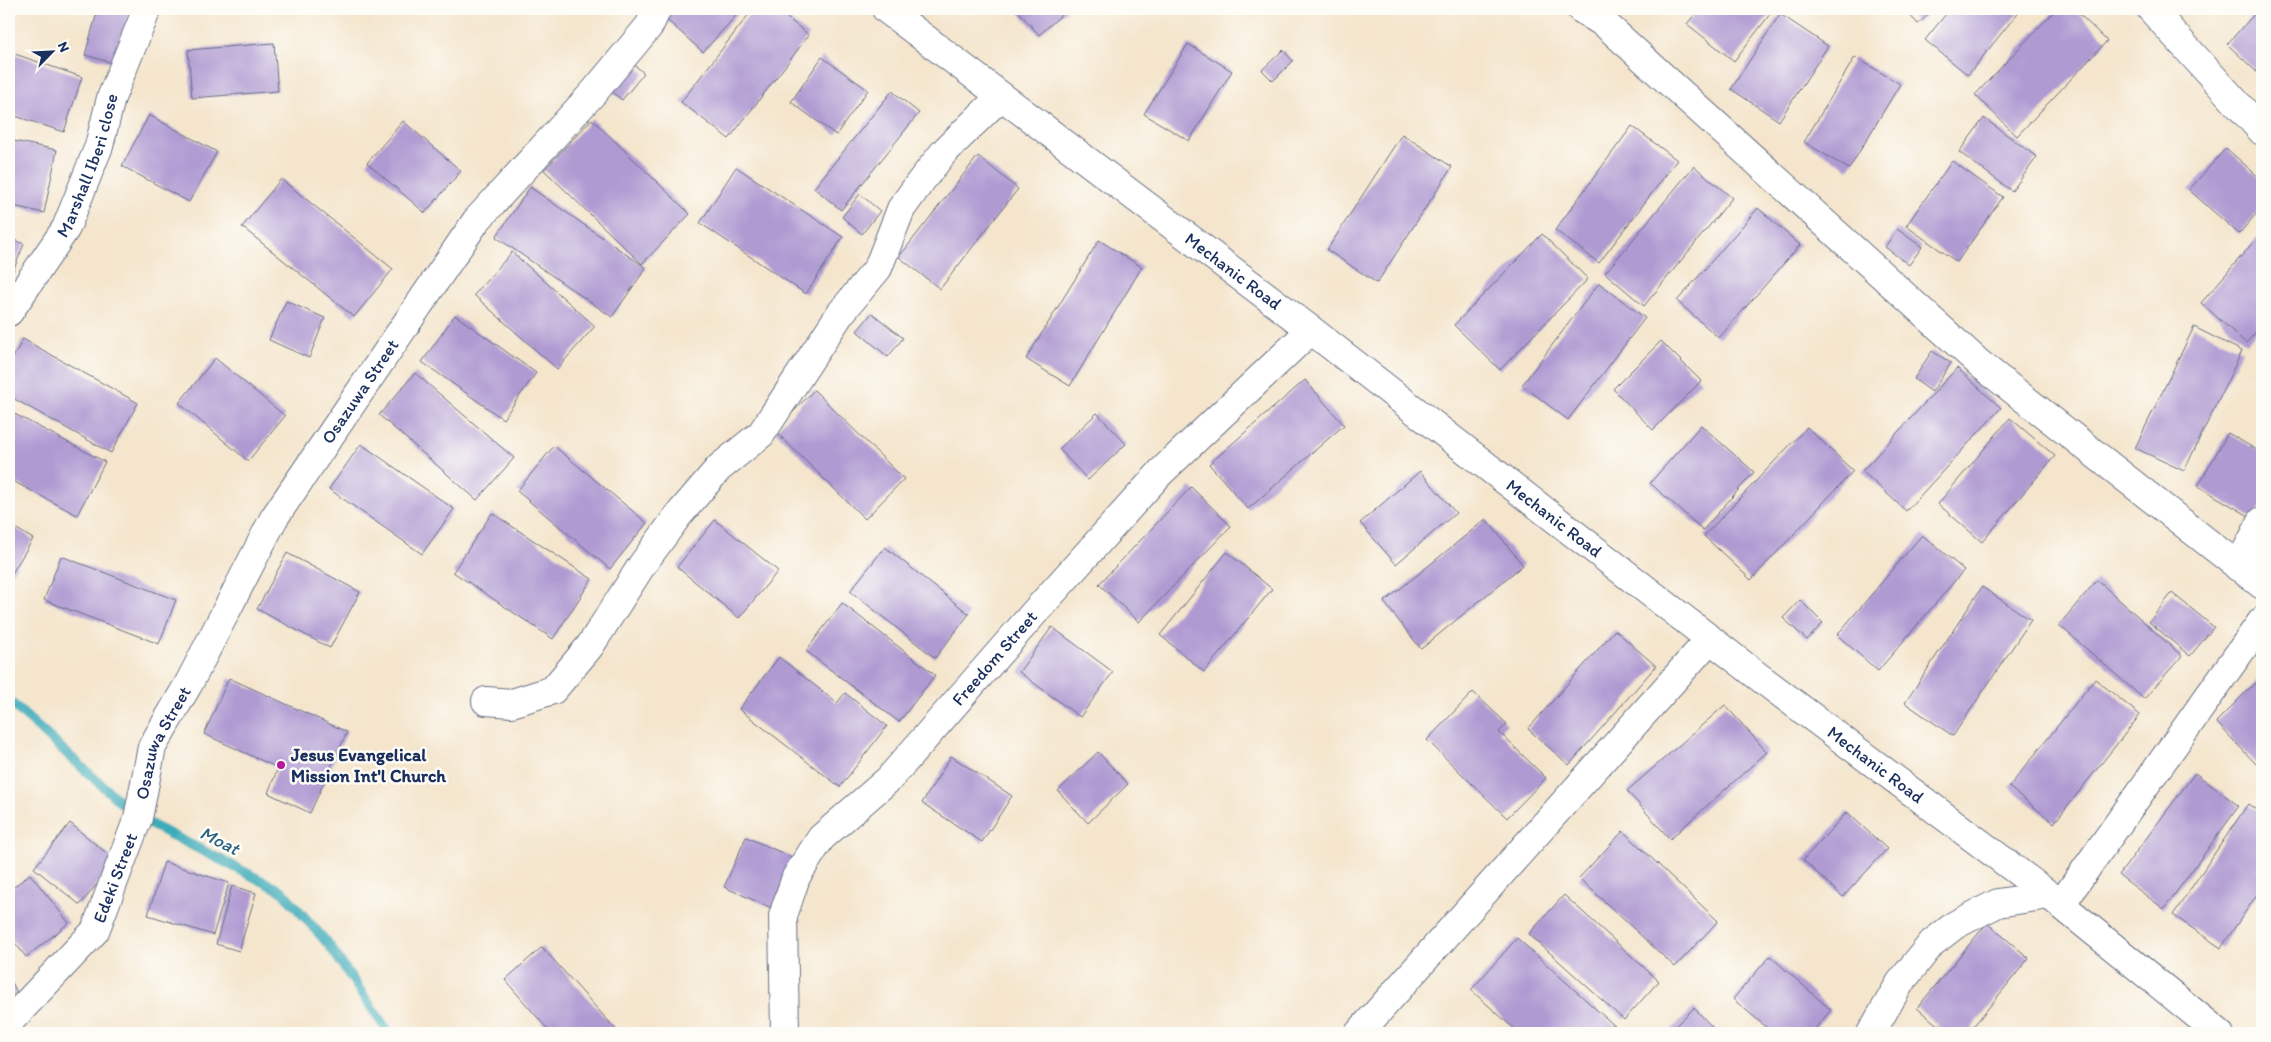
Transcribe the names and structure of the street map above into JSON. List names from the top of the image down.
{
  "streets": {
    "street": [
      "Marshall Iberi close",
      "Mechanic Road",
      "Osazuwa Street",
      "Freedom Street",
      "Edeki Street"
    ]
  },
  "crossings": [
    ["Mechanic Road", "Freedom Street"],
    ["Osazuwa Street", "Edeki Street"]
  ],
  "water": ["Moat"],
  "places": ["Jesus Evangelical Mission Int'l Church"],
  "north": "top right"
}
